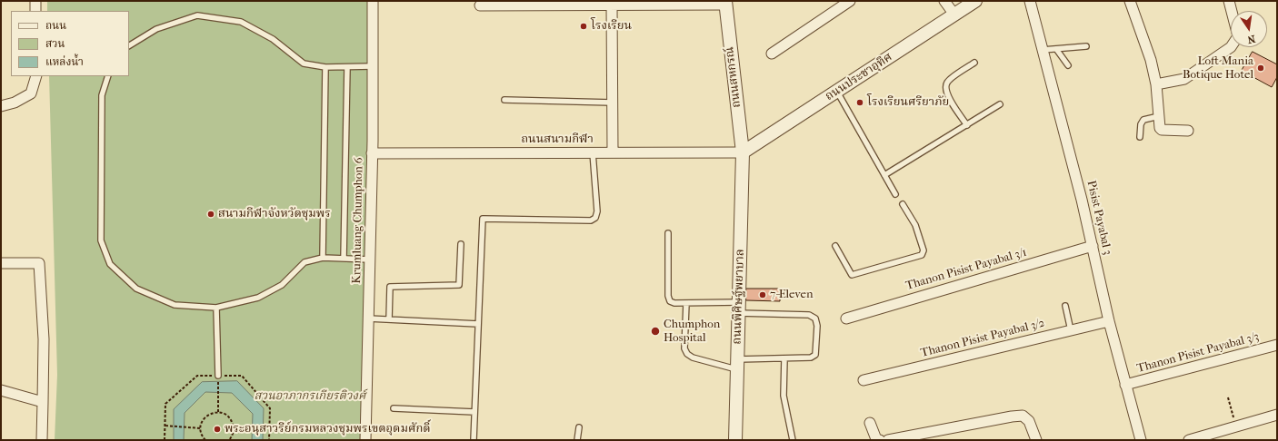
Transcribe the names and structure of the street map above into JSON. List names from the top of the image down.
{
  "streets": {
    "street": [
      "ถนนสหกรณ์",
      "ถนนประชาอุทิศ",
      "ถนนสนามกีฬา",
      "Pisist Payabal 3",
      "Krumluang Chumphon 6",
      "Thanon Pisist Payabal 3/1",
      "ถนนพิศิษฐ์พยาบาล",
      "Thanon Pisist Payabal 3/2",
      "Thanon Pisist Payabal 3/3"
    ]
  },
  "crossings": [
    ["ถนนสหกรณ์", "ถนนประชาอุทิศ"],
    ["ถนนสหกรณ์", "ถนนสนามกีฬา"],
    ["ถนนสหกรณ์", "ถนนพิศิษฐ์พยาบาล"],
    ["ถนนประชาอุทิศ", "ถนนสนามกีฬา"],
    ["ถนนประชาอุทิศ", "ถนนพิศิษฐ์พยาบาล"],
    ["ถนนสนามกีฬา", "Krumluang Chumphon 6"],
    ["ถนนสนามกีฬา", "ถนนพิศิษฐ์พยาบาล"],
    ["Pisist Payabal 3", "Thanon Pisist Payabal 3/1"],
    ["Pisist Payabal 3", "Thanon Pisist Payabal 3/2"],
    ["Pisist Payabal 3", "Thanon Pisist Payabal 3/3"]
  ],
  "parks": ["สวนอาภากรเกียรติวงศ์"],
  "places": [
    "โรงเรียน",
    "Loft Mania Botique Hotel",
    "โรงเรียนศรียาภัย",
    "สนามกีฬาจังหวัดชุมพร",
    "7-Eleven",
    "Chumphon Hospital",
    "พระอนุสาวรีย์กรมหลวงชุมพรเขตอุดมศักดิ์"
  ],
  "legend": ["ถนน", "สวน", "แหล่งน้ำ"],
  "north": "bottom"
}
